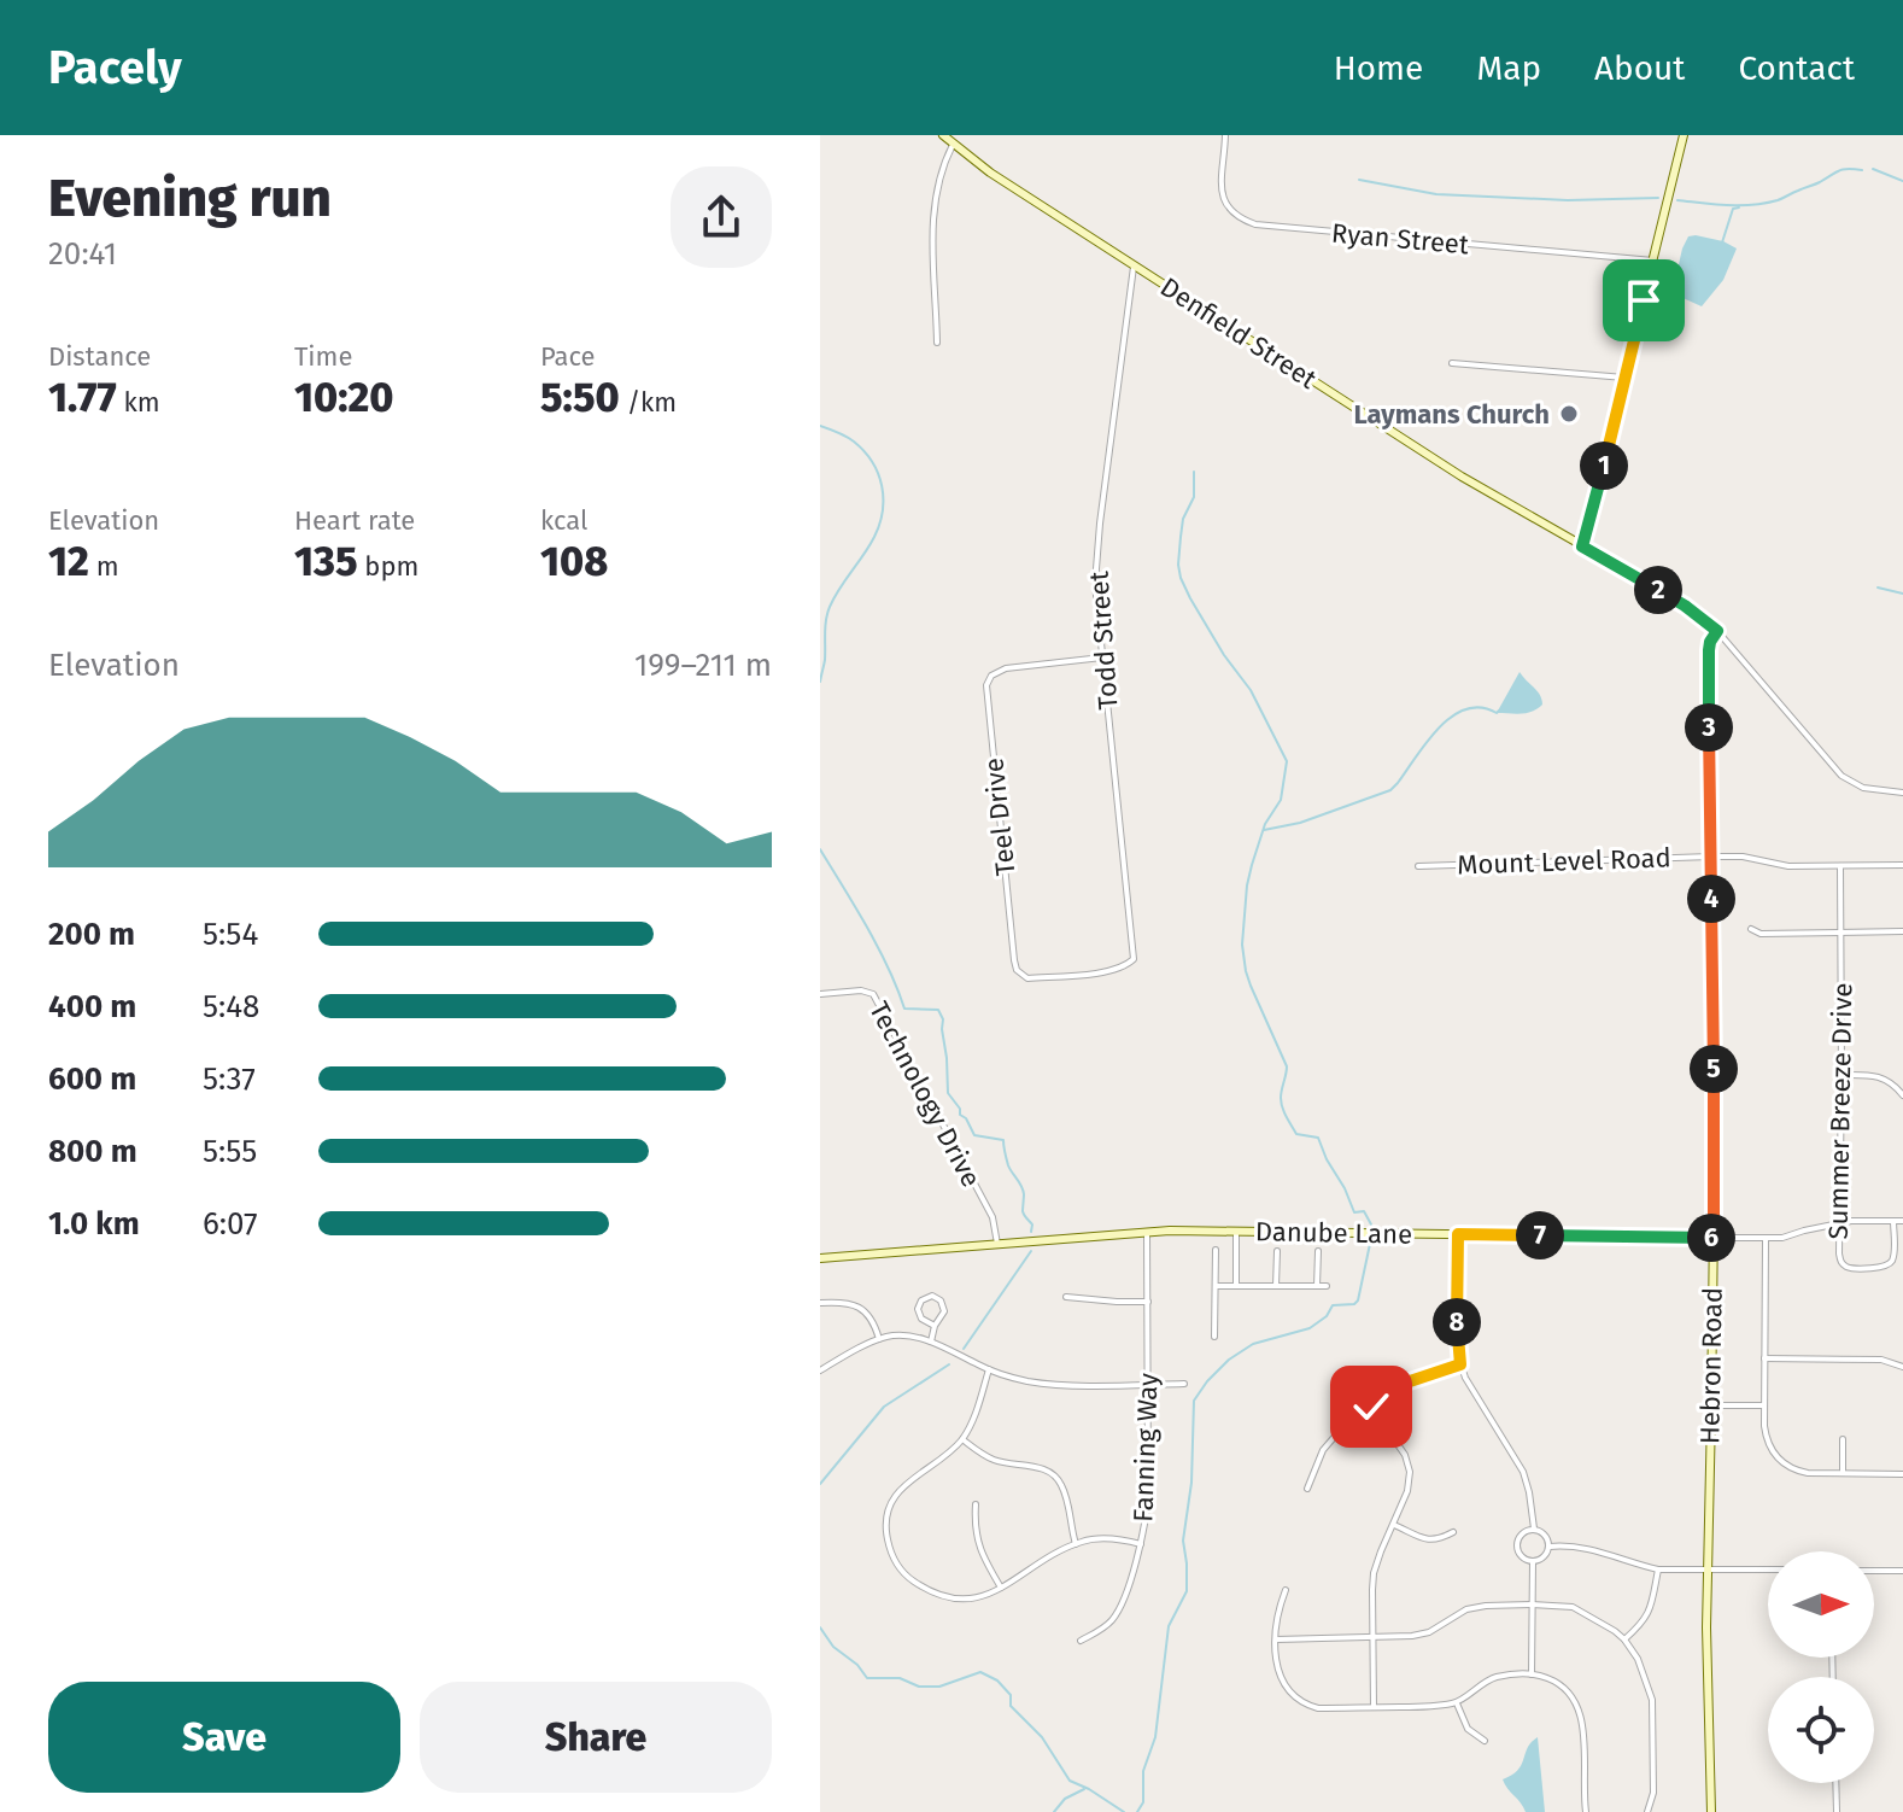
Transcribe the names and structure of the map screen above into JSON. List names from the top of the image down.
{
  "streets": {
    "street": [
      "Ryan Street",
      "Denfield Street",
      "Todd Street",
      "Teel Drive",
      "Mount Level Road",
      "Technology Drive",
      "Summer Breeze Drive",
      "Danube Lane",
      "Hebron Road",
      "Fanning Way"
    ]
  },
  "crossings": [
    ["Denfield Street", "Todd Street"],
    ["Denfield Street", "Hebron Road"],
    ["Todd Street", "Teel Drive"],
    ["Mount Level Road", "Summer Breeze Drive"],
    ["Mount Level Road", "Hebron Road"],
    ["Technology Drive", "Danube Lane"],
    ["Summer Breeze Drive", "Danube Lane"],
    ["Danube Lane", "Hebron Road"],
    ["Danube Lane", "Fanning Way"]
  ],
  "places": ["Laymans Church"],
  "north": "right",
  "page": {
    "header": "Pacely",
    "nav": [
      "Home",
      "Map",
      "About",
      "Contact"
    ],
    "heading": ["Evening run", "20:41"],
    "stats": [
      ["Distance", "1.77 km"],
      ["Time", "10:20"],
      ["Pace", "5:50 /km"],
      ["Elevation", "12 m"],
      ["Heart rate", "135 bpm"],
      ["kcal", "108"]
    ],
    "pins": [
      "1",
      "2",
      "3",
      "4",
      "5",
      "7",
      "6",
      "8"
    ],
    "chart": ["Elevation", "199–211 m"],
    "list": [
      {
        "name": "200 m",
        "note": "5:54"
      },
      {
        "name": "400 m",
        "note": "5:48"
      },
      {
        "name": "600 m",
        "note": "5:37"
      },
      {
        "name": "800 m",
        "note": "5:55"
      },
      {
        "name": "1.0 km",
        "note": "6:07"
      }
    ],
    "buttons": ["Save", "Share"]
  }
}
